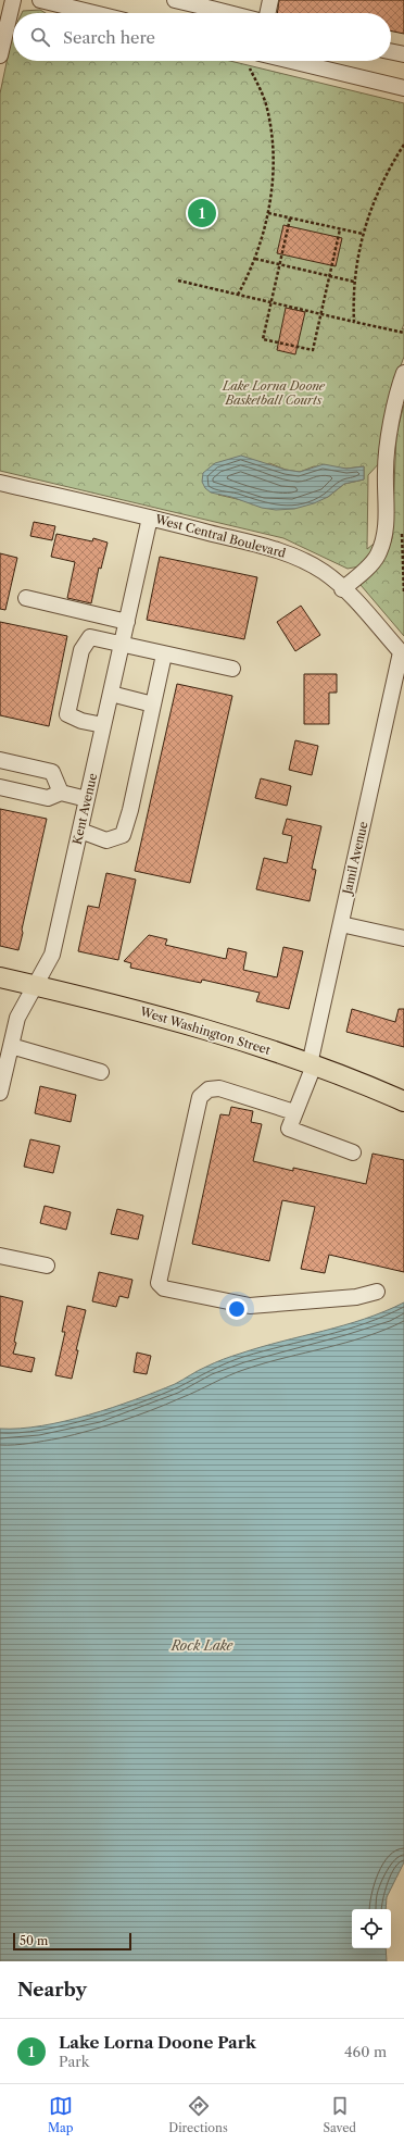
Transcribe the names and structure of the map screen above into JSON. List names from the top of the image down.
{
  "streets": {
    "main road": ["West Washington Street"],
    "street": ["West Central Boulevard", "Kent Avenue", "Jamil Avenue"]
  },
  "crossings": [
    ["West Central Boulevard", "Kent Avenue"],
    ["West Central Boulevard", "Jamil Avenue"],
    ["Kent Avenue", "West Washington Street"],
    ["Jamil Avenue", "West Washington Street"]
  ],
  "water": ["Rock Lake"],
  "parks": ["Lake Lorna Doone Basketball Courts"],
  "scale_bar": "50 m",
  "page": {
    "search": "Search here",
    "pins": "1",
    "scale": "50 m",
    "heading": "Nearby",
    "list": [
      {
        "mark": "1",
        "name": "Lake Lorna Doone Park",
        "note": "Park",
        "value": "460 m"
      }
    ],
    "nav": ["Map", "Directions", "Saved"]
  }
}
